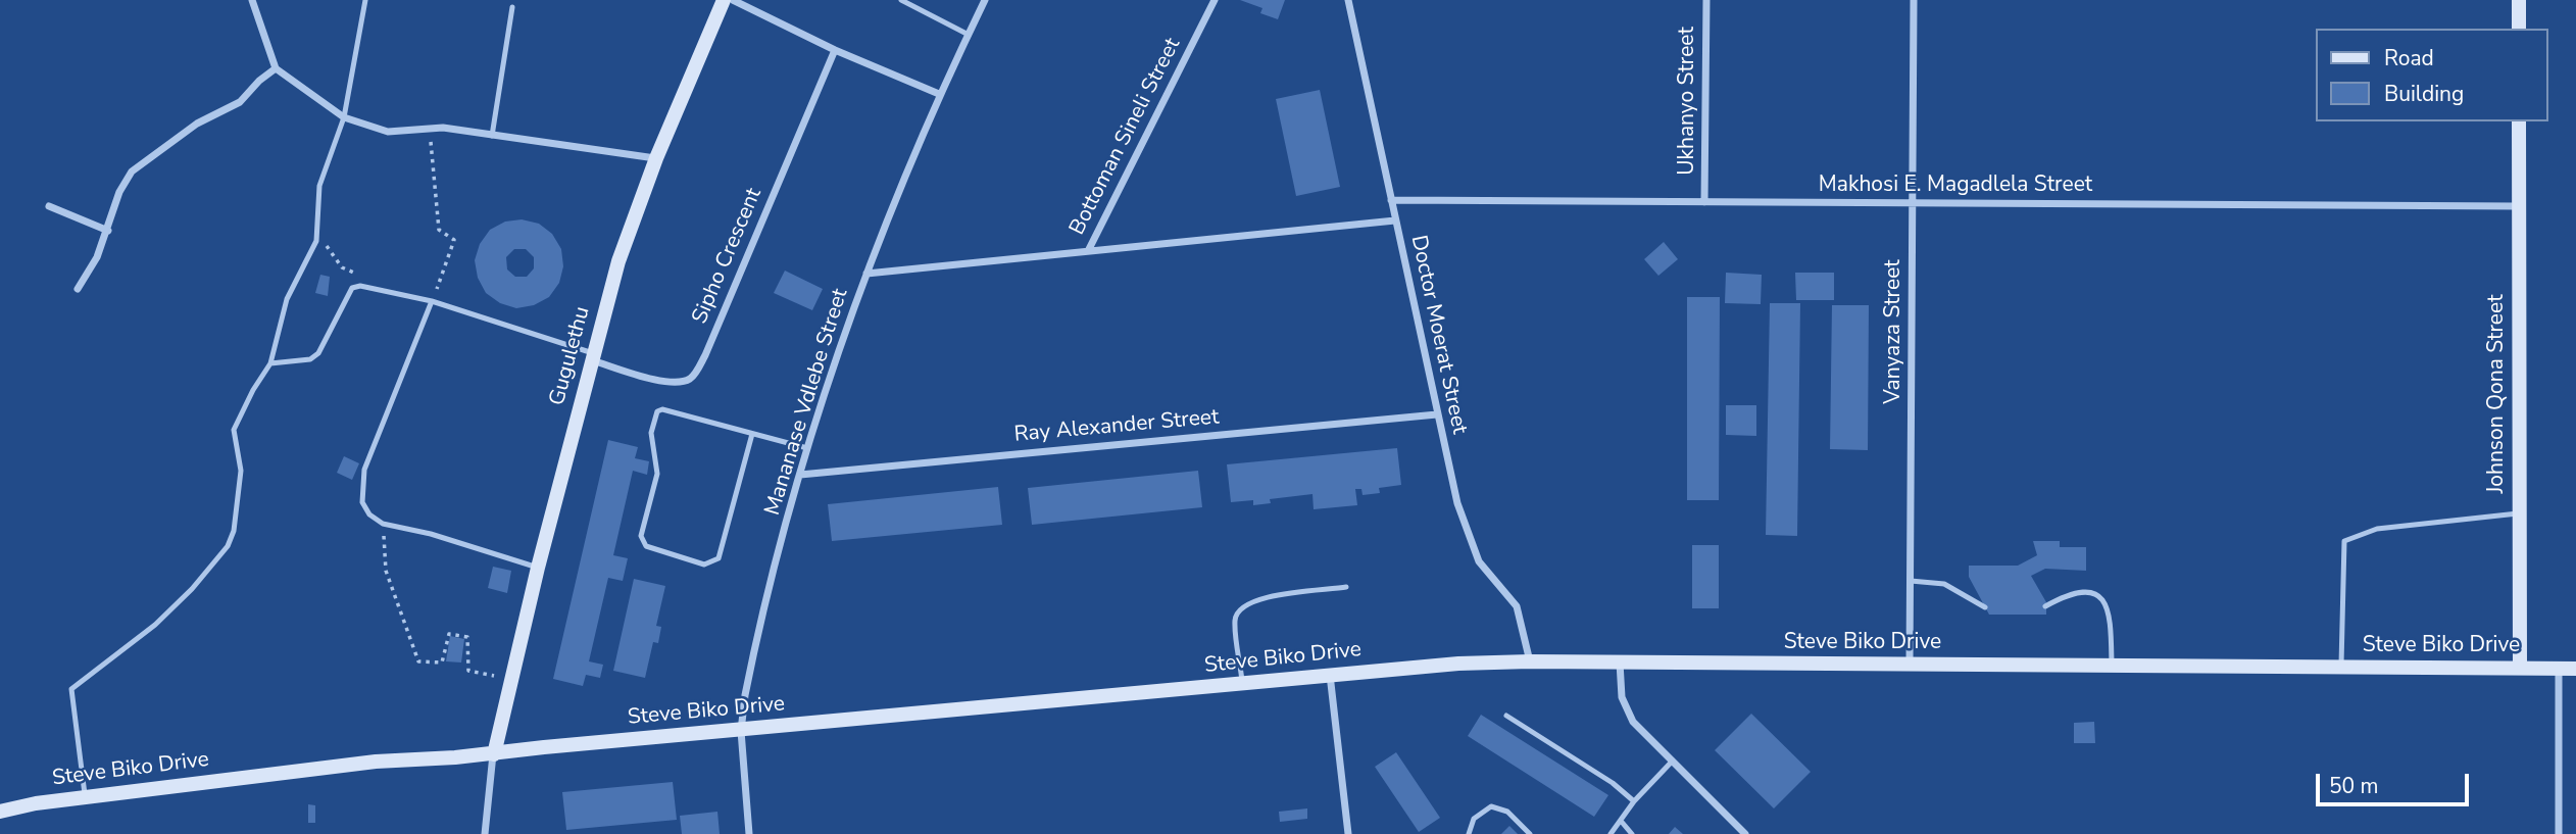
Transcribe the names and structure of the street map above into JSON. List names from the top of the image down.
{
  "streets": {
    "main road": ["Gugulethu", "Johnson Qona Street", "Steve Biko Drive"],
    "street": [
      "Ukhanyo Street",
      "Bottoman Sineli Street",
      "Makhosi E. Magadlela Street",
      "Sipho Crescent",
      "Vanyaza Street",
      "Doctor Moerat Street",
      "Mananase Vdlebe Street",
      "Ray Alexander Street"
    ]
  },
  "crossings": [
    ["Ukhanyo Street", "Makhosi E. Magadlela Street"],
    ["Makhosi E. Magadlela Street", "Vanyaza Street"],
    ["Makhosi E. Magadlela Street", "Doctor Moerat Street"],
    ["Makhosi E. Magadlela Street", "Johnson Qona Street"],
    ["Sipho Crescent", "Gugulethu"],
    ["Vanyaza Street", "Steve Biko Drive"],
    ["Doctor Moerat Street", "Ray Alexander Street"],
    ["Doctor Moerat Street", "Steve Biko Drive"],
    ["Gugulethu", "Steve Biko Drive"],
    ["Johnson Qona Street", "Steve Biko Drive"],
    ["Mananase Vdlebe Street", "Ray Alexander Street"],
    ["Mananase Vdlebe Street", "Steve Biko Drive"]
  ],
  "legend": ["Road", "Building"],
  "scale_bar": "50 m"
}
